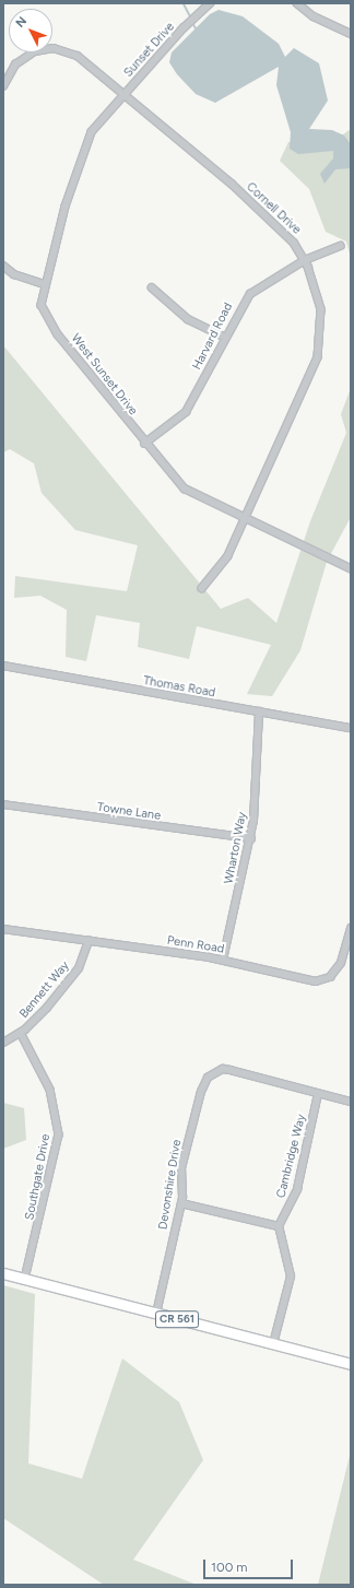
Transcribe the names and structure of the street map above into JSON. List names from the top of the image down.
{
  "streets": {
    "main road": ["CR 561"],
    "street": [
      "Sunset Drive",
      "Cornell Drive",
      "Harvard Road",
      "West Sunset Drive",
      "Thomas Road",
      "Towne Lane",
      "Wharton Way",
      "Penn Road",
      "Bennett Way",
      "Cambridge Way",
      "Southgate Drive",
      "Devonshire Drive"
    ]
  },
  "crossings": [
    ["Sunset Drive", "Cornell Drive"],
    ["Sunset Drive", "West Sunset Drive"],
    ["Cornell Drive", "Harvard Road"],
    ["Cornell Drive", "West Sunset Drive"],
    ["Harvard Road", "West Sunset Drive"],
    ["Thomas Road", "Wharton Way"],
    ["Towne Lane", "Wharton Way"],
    ["Wharton Way", "Penn Road"],
    ["Penn Road", "Bennett Way"],
    ["Bennett Way", "Southgate Drive"],
    ["Cambridge Way", "Devonshire Drive"],
    ["Southgate Drive", "CR 561"],
    ["Devonshire Drive", "CR 561"]
  ],
  "scale_bar": "100 m",
  "north": "top left"
}
